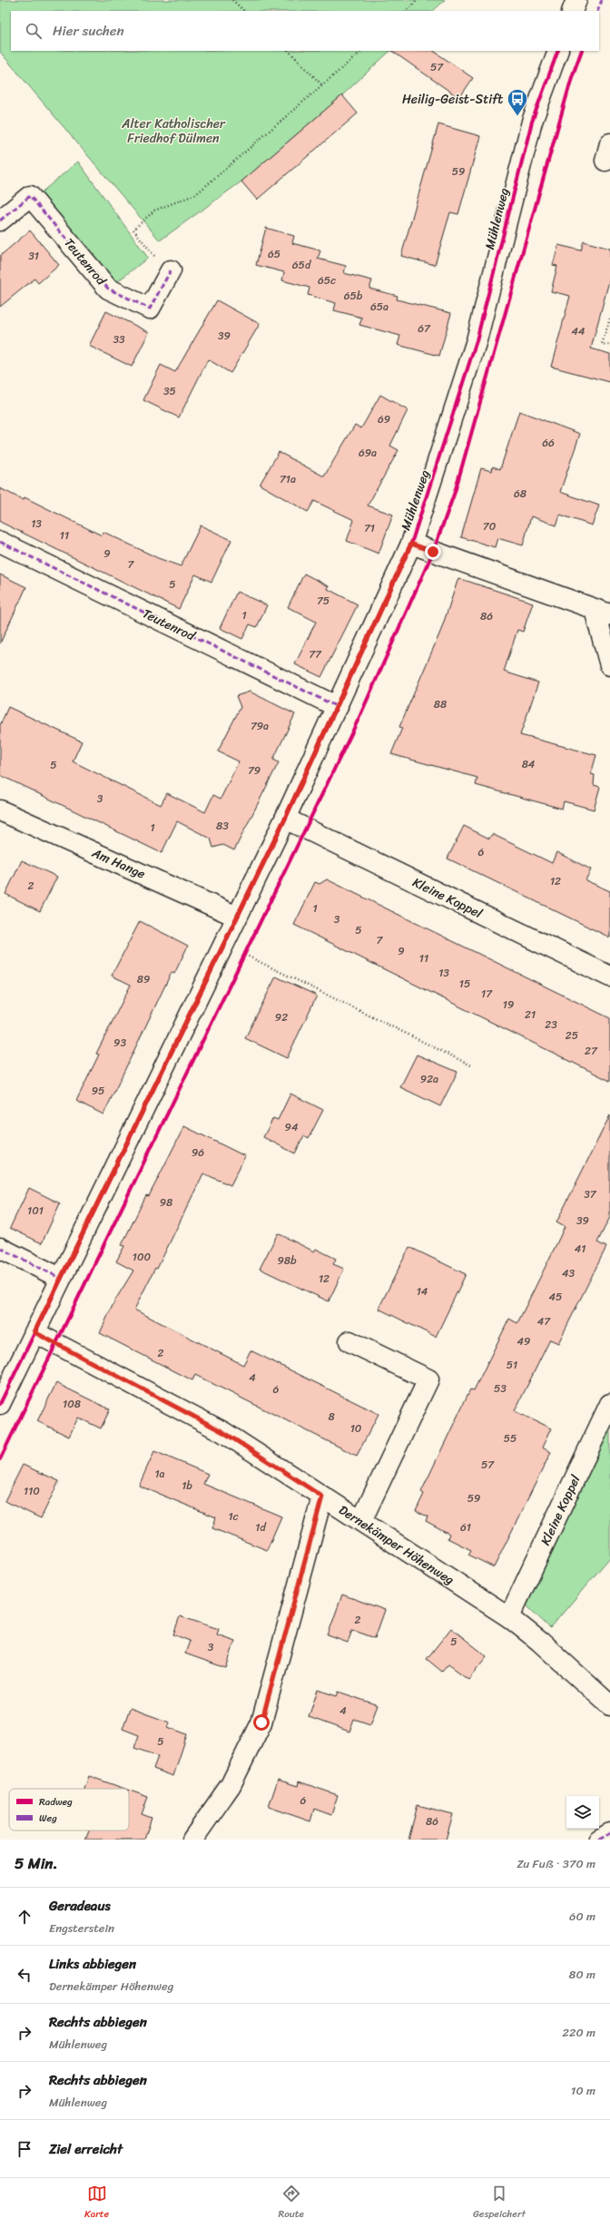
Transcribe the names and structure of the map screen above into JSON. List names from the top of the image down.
{
  "streets": {
    "street": [
      "Mühlenweg",
      "Teutenrod",
      "Am Hange",
      "Kleine Koppel",
      "Dernekämper Höhenweg"
    ]
  },
  "crossings": [
    ["Mühlenweg", "Teutenrod"],
    ["Mühlenweg", "Am Hange"],
    ["Mühlenweg", "Kleine Koppel"],
    ["Mühlenweg", "Dernekämper Höhenweg"],
    ["Kleine Koppel", "Dernekämper Höhenweg"]
  ],
  "parks": ["Alter Katholischer Friedhof Dülmen"],
  "places": {
    "bus stop": ["Heilig-Geist-Stift"]
  },
  "house_numbers": [
    "57",
    "59",
    "65",
    "31",
    "65d",
    "65c",
    "65b",
    "65a",
    "67",
    "44",
    "39",
    "33",
    "35",
    "69",
    "66",
    "69a",
    "71a",
    "68",
    "13",
    "70",
    "71",
    "11",
    "9",
    "7",
    "5",
    "75",
    "1",
    "86",
    "77",
    "88",
    "79a",
    "84",
    "5",
    "79",
    "3",
    "83",
    "1",
    "6",
    "12",
    "2",
    "1",
    "3",
    "5",
    "7",
    "9",
    "11",
    "13",
    "89",
    "15",
    "17",
    "19",
    "21",
    "92",
    "23",
    "25",
    "93",
    "27",
    "92a",
    "95",
    "94",
    "96",
    "37",
    "98",
    "101",
    "39",
    "41",
    "100",
    "98b",
    "43",
    "12",
    "14",
    "45",
    "47",
    "49",
    "2",
    "51",
    "4",
    "53",
    "6",
    "108",
    "8",
    "10",
    "55",
    "57",
    "1a",
    "1b",
    "110",
    "59",
    "1c",
    "1d",
    "61",
    "2",
    "5",
    "3",
    "4",
    "5",
    "6",
    "86"
  ],
  "legend": ["Radweg", "Weg"],
  "page": {
    "search": "Hier suchen",
    "heading": ["5 Min.", "Zu Fuß · 370 m"],
    "list": [
      ["Geradeaus", "Engsterstein", "60 m"],
      ["Links abbiegen", "Dernekämper Höhenweg", "80 m"],
      ["Rechts abbiegen", "Mühlenweg", "220 m"],
      ["Rechts abbiegen", "Mühlenweg", "10 m"],
      "Ziel erreicht"
    ],
    "nav": ["Karte", "Route", "Gespeichert"]
  }
}
